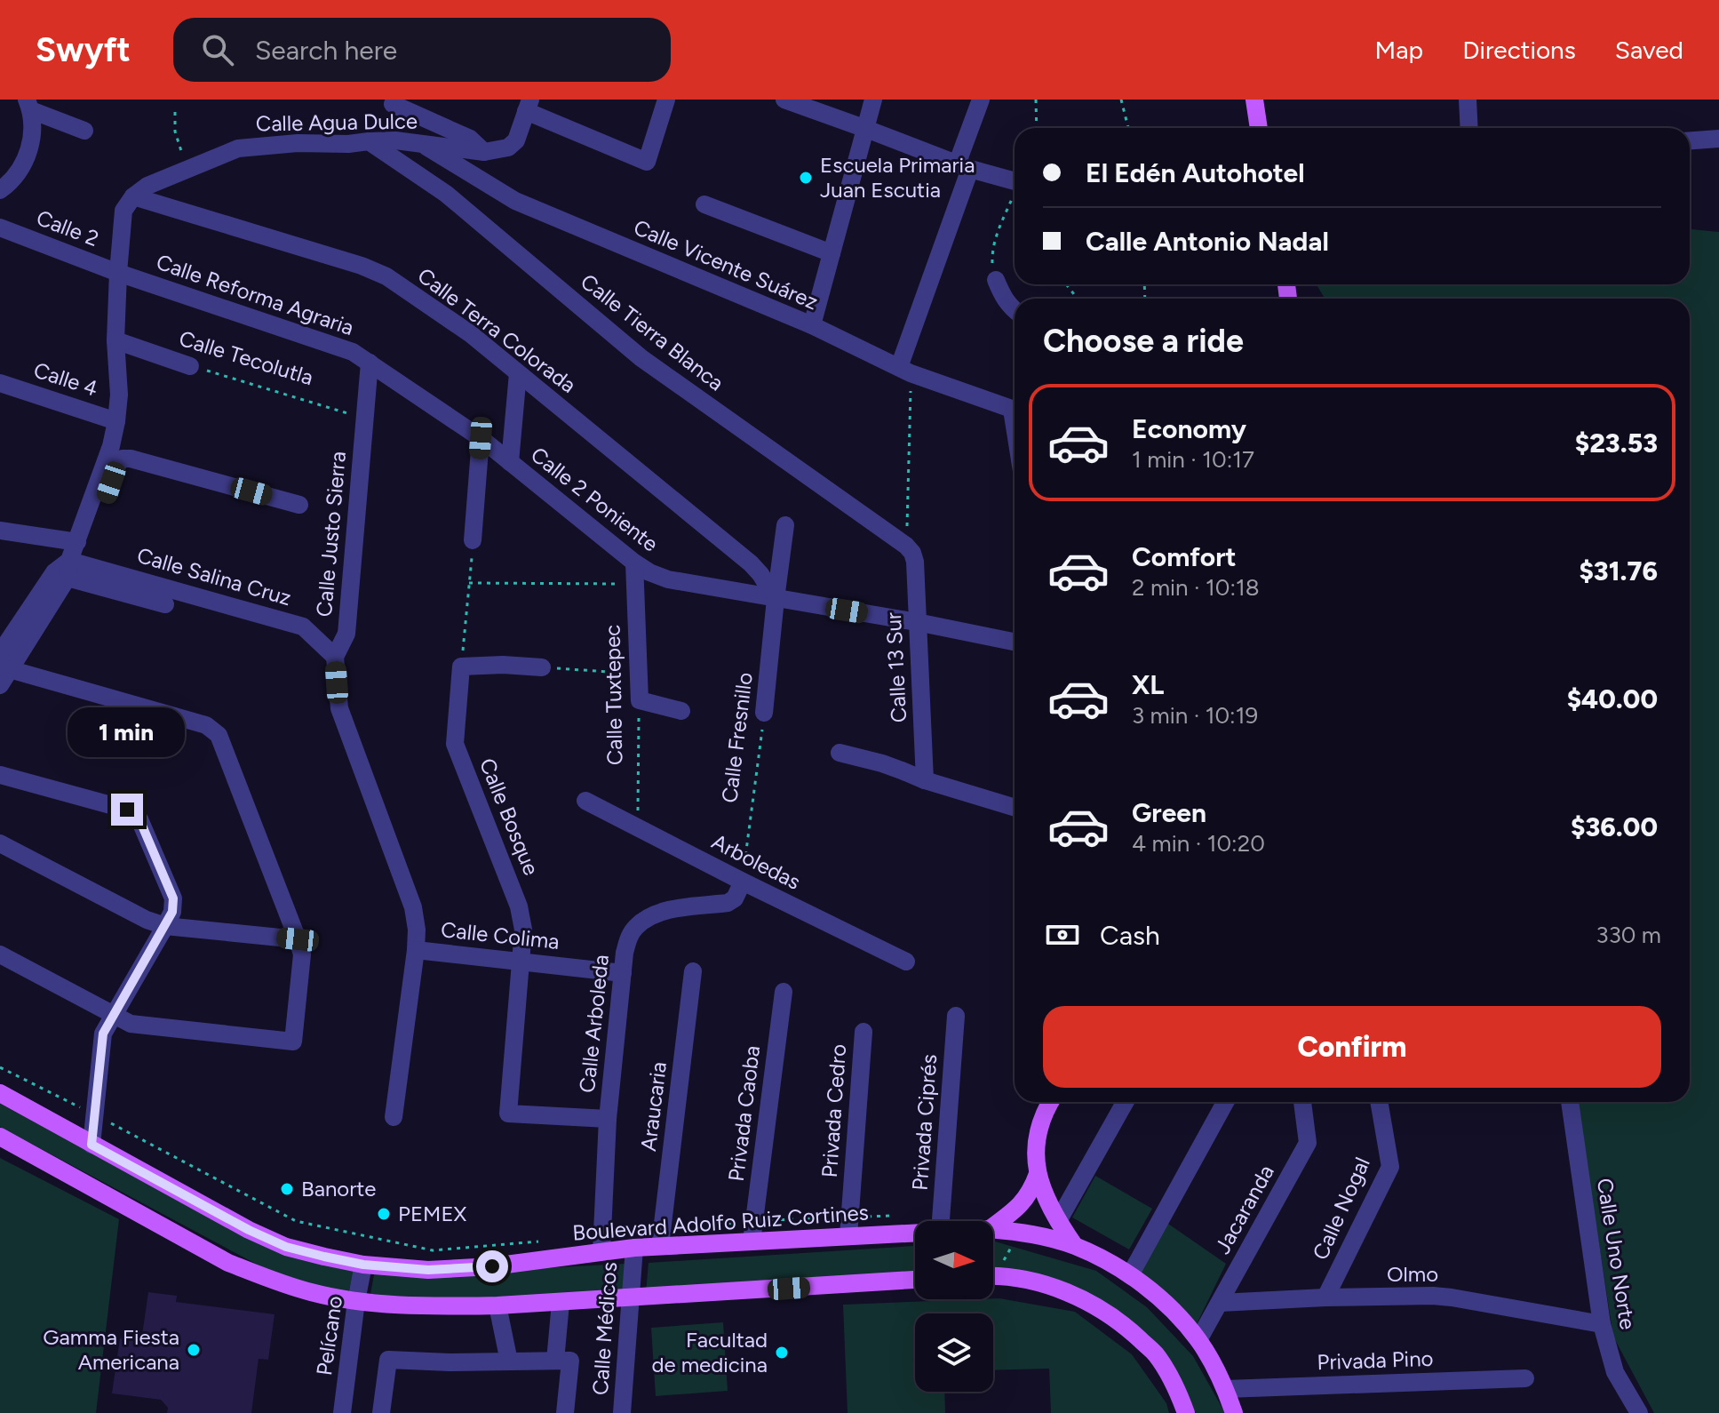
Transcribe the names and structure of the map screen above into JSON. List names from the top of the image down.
{
  "streets": {
    "main road": ["Boulevard Adolfo Ruiz Cortines"],
    "street": [
      "Calle Agua Dulce",
      "Calle 2",
      "Calle Vicente Suárez",
      "Calle Reforma Agraria",
      "Calle Terra Colorada",
      "Calle Tierra Blanca",
      "Calle Tecolutla",
      "Calle 4",
      "Calle 2 Poniente",
      "Calle Justo Sierra",
      "Calle Salina Cruz",
      "Calle 13 Sur",
      "Calle Tuxtepec",
      "Calle Fresnillo",
      "Calle Bosque",
      "Arboledas",
      "Calle Colima",
      "Calle Arboleda",
      "Araucaria",
      "Privada Cedro",
      "Privada Caoba",
      "Privada Ciprés",
      "Calle Nogal",
      "Jacaranda",
      "Calle Uno Norte",
      "Olmo",
      "Calle Médicos",
      "Pelícano",
      "Privada Pino"
    ]
  },
  "crossings": [
    ["Calle Agua Dulce", "Calle Vicente Suárez"],
    ["Calle Agua Dulce", "Calle Terra Colorada"],
    ["Calle Agua Dulce", "Calle Tierra Blanca"],
    ["Calle 2", "Calle Reforma Agraria"],
    ["Calle Reforma Agraria", "Calle 2 Poniente"],
    ["Calle Reforma Agraria", "Calle Justo Sierra"],
    ["Calle Terra Colorada", "Calle 2 Poniente"],
    ["Calle Terra Colorada", "Calle Fresnillo"],
    ["Calle Tierra Blanca", "Calle 13 Sur"],
    ["Calle Tecolutla", "Calle Justo Sierra"],
    ["Calle 2 Poniente", "Calle 13 Sur"],
    ["Calle 2 Poniente", "Calle Tuxtepec"],
    ["Calle 2 Poniente", "Calle Fresnillo"],
    ["Calle Justo Sierra", "Calle Salina Cruz"],
    ["Calle Justo Sierra", "Calle Colima"],
    ["Calle Tuxtepec", "Arboledas"],
    ["Calle Fresnillo", "Arboledas"],
    ["Calle Fresnillo", "Calle Arboleda"],
    ["Calle Bosque", "Calle Colima"],
    ["Calle Bosque", "Calle Arboleda"],
    ["Arboledas", "Calle Arboleda"],
    ["Calle Colima", "Calle Arboleda"],
    ["Calle Arboleda", "Boulevard Adolfo Ruiz Cortines"],
    ["Araucaria", "Boulevard Adolfo Ruiz Cortines"],
    ["Privada Cedro", "Boulevard Adolfo Ruiz Cortines"],
    ["Privada Caoba", "Boulevard Adolfo Ruiz Cortines"],
    ["Calle Nogal", "Olmo"],
    ["Jacaranda", "Boulevard Adolfo Ruiz Cortines"],
    ["Jacaranda", "Olmo"],
    ["Boulevard Adolfo Ruiz Cortines", "Calle Médicos"],
    ["Boulevard Adolfo Ruiz Cortines", "Pelícano"],
    ["Boulevard Adolfo Ruiz Cortines", "Privada Pino"],
    ["Calle Uno Norte", "Olmo"]
  ],
  "places": [
    "Escuela Primaria Juan Escutia",
    "Banorte",
    "PEMEX",
    "Gamma Fiesta Americana",
    "Facultad de medicina"
  ],
  "north": "right",
  "page": {
    "header": "Swyft",
    "search": "Search here",
    "nav": ["Map", "Directions", "Saved"],
    "banner": ["El Edén Autohotel", "Calle Antonio Nadal"],
    "heading": "Choose a ride",
    "list": [
      {
        "name": "Economy",
        "note": "1 min · 10:17",
        "value": "$23.53"
      },
      {
        "name": "Comfort",
        "note": "2 min · 10:18",
        "value": "$31.76"
      },
      {
        "name": "XL",
        "note": "3 min · 10:19",
        "value": "$40.00"
      },
      {
        "name": "Green",
        "note": "4 min · 10:20",
        "value": "$36.00"
      }
    ],
    "bubble": "1 min",
    "pay": ["Cash", "330 m"],
    "buttons": "Confirm"
  }
}
